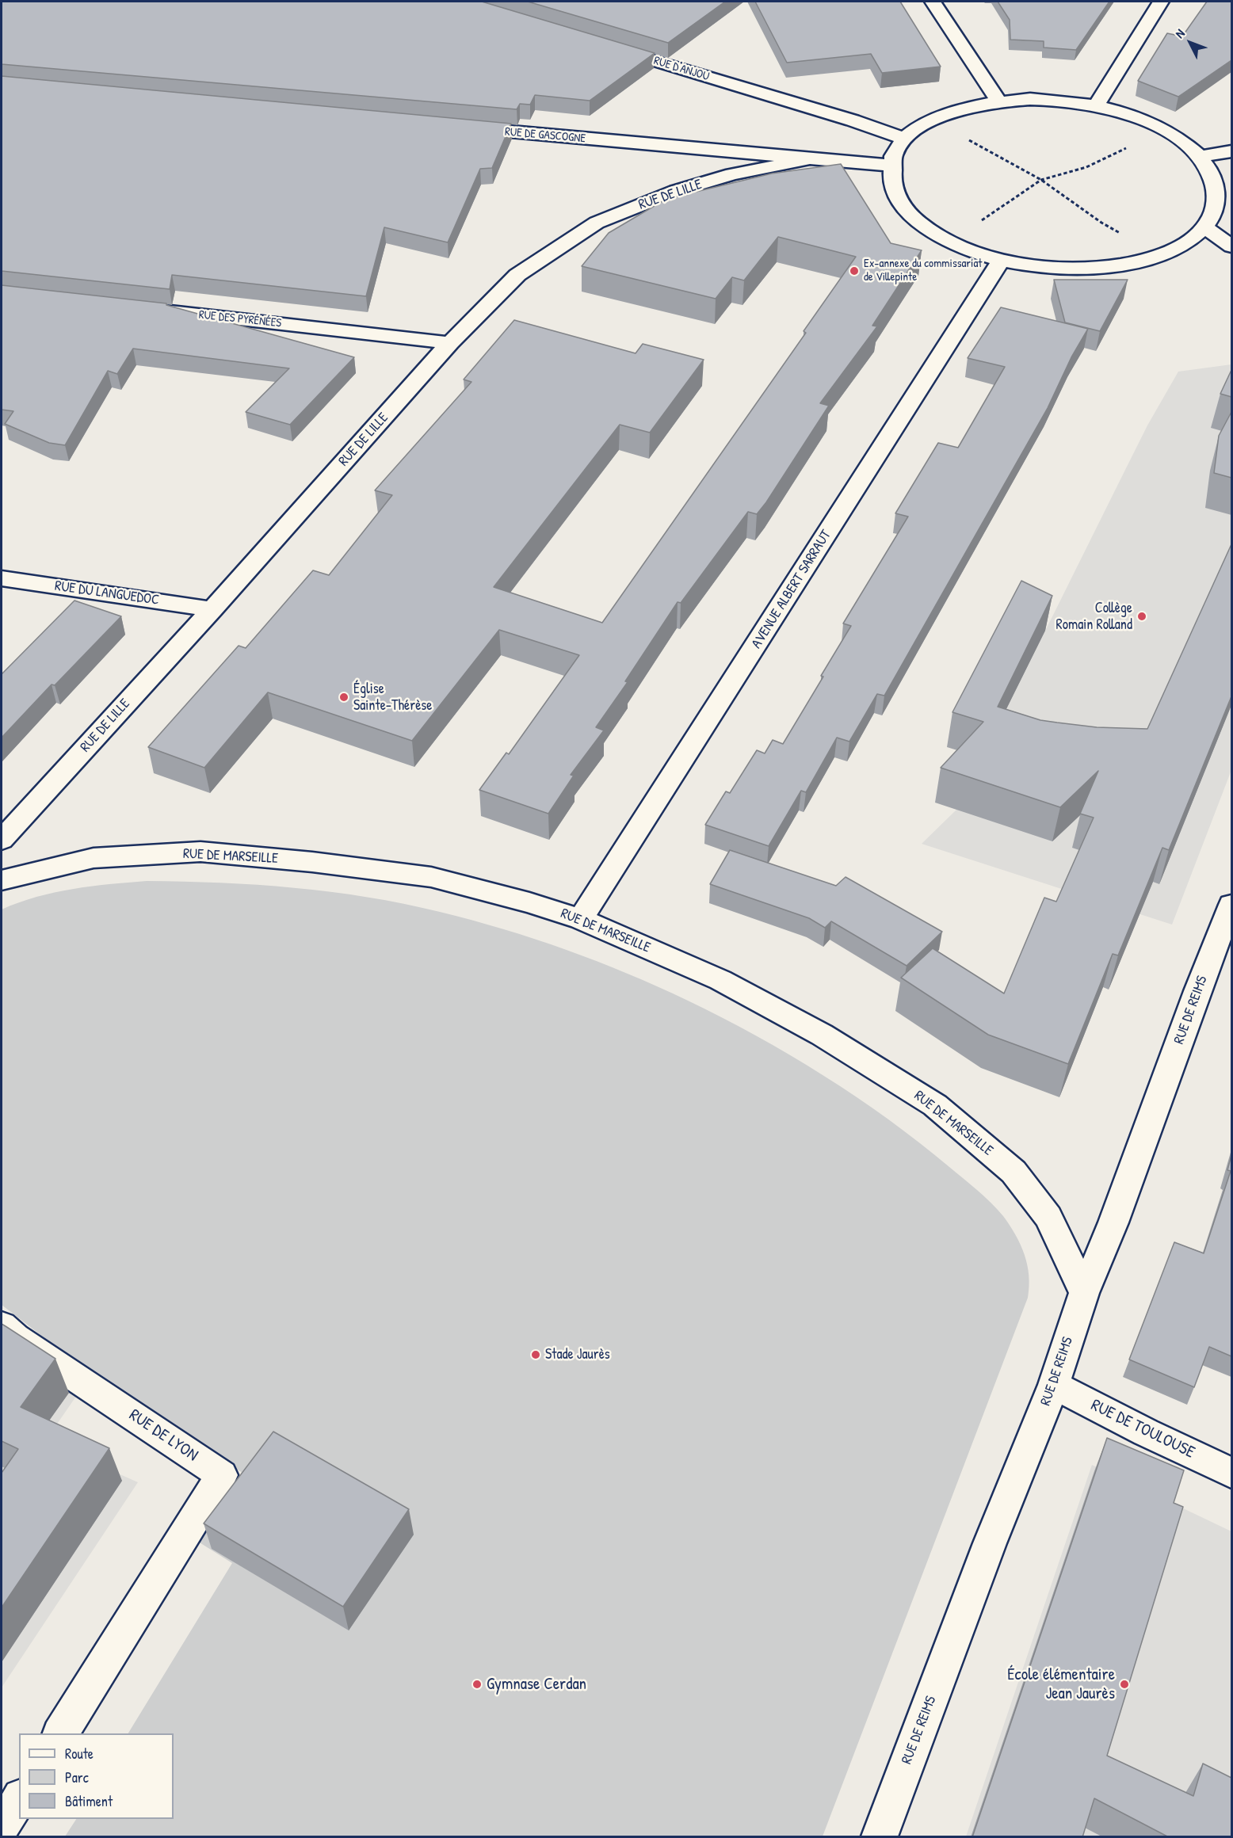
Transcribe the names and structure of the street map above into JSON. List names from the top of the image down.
{
  "streets": {
    "street": [
      "RUE D'ANJOU",
      "RUE DE GASCOGNE",
      "RUE DE LILLE",
      "RUE DES PYRÉNÉES",
      "AVENUE ALBERT SARRAUT",
      "RUE DU LANGUEDOC",
      "RUE DE MARSEILLE",
      "RUE DE REIMS",
      "RUE DE TOULOUSE",
      "RUE DE LYON"
    ]
  },
  "crossings": [
    ["RUE DE GASCOGNE", "RUE DE LILLE"],
    ["RUE DE LILLE", "RUE DES PYRÉNÉES"],
    ["RUE DE LILLE", "RUE DU LANGUEDOC"],
    ["AVENUE ALBERT SARRAUT", "RUE DE MARSEILLE"],
    ["RUE DE MARSEILLE", "RUE DE REIMS"],
    ["RUE DE REIMS", "RUE DE TOULOUSE"]
  ],
  "places": [
    "Ex-annexe du commissariat de Villepinte",
    "Collège Romain Rolland",
    "Église Sainte-Thérèse",
    "Stade Jaurès",
    "Gymnase Cerdan",
    "École élémentaire Jean Jaurès"
  ],
  "legend": ["Route", "Parc", "Bâtiment"],
  "north": "top left"
}
